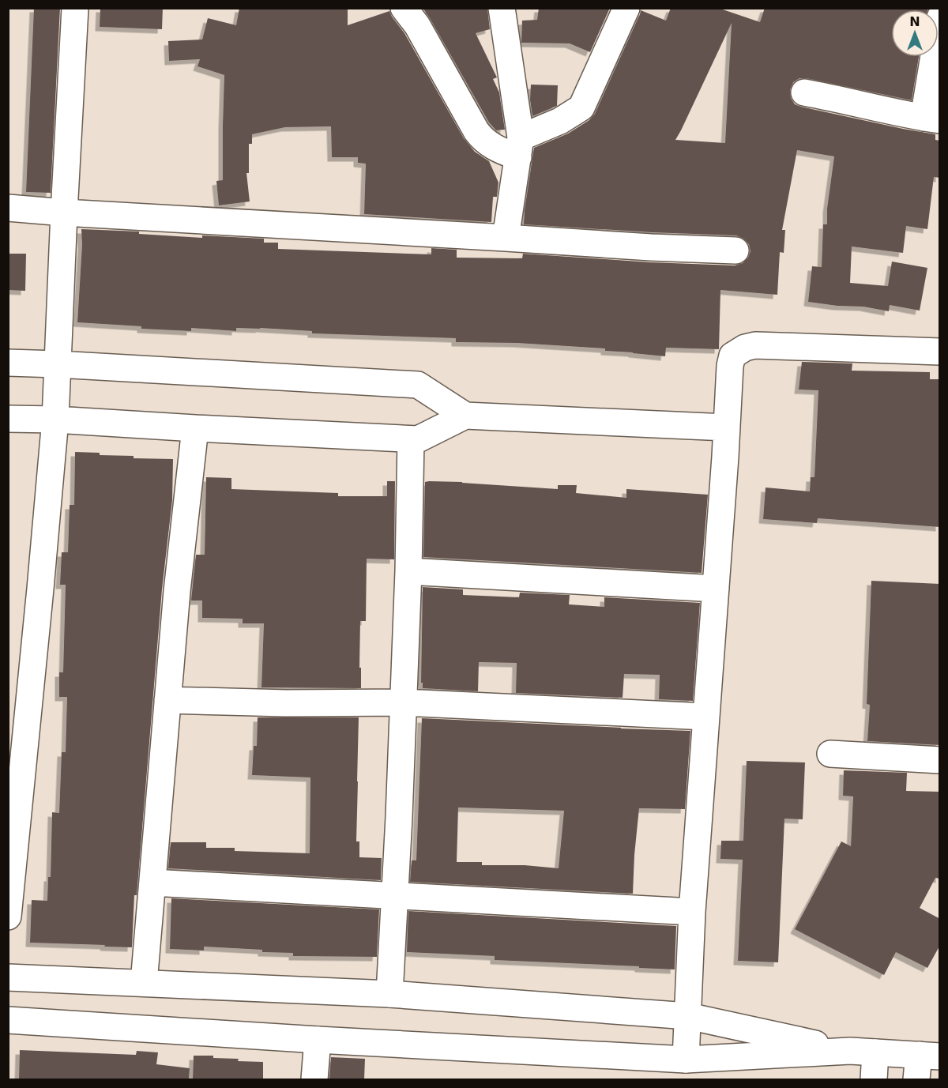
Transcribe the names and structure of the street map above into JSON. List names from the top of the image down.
{
  "north": "top"
}
